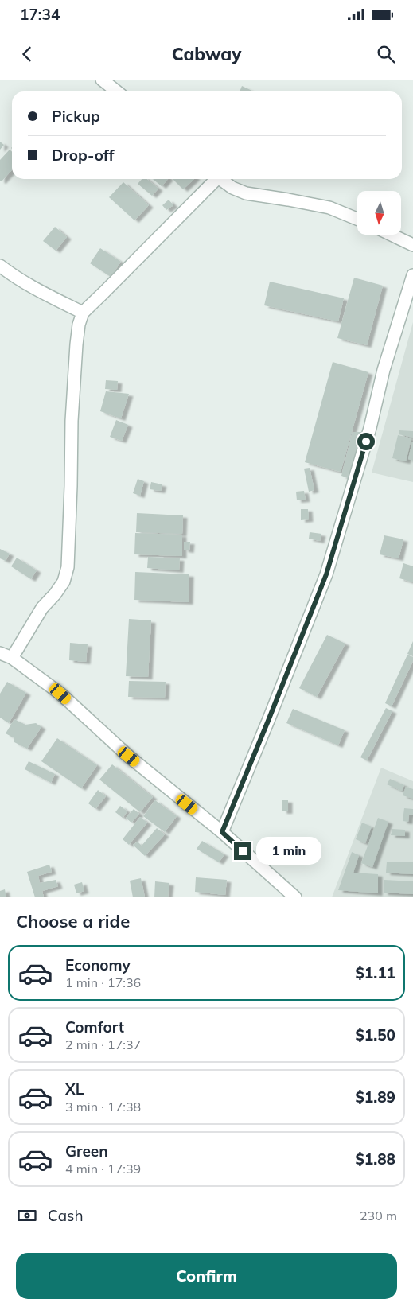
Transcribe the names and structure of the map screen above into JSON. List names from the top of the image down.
{
  "north": "bottom",
  "page": {
    "status": "17:34",
    "header": "Cabway",
    "banner": ["Pickup", "Drop-off"],
    "bubble": "1 min",
    "heading": "Choose a ride",
    "list": [
      {
        "name": "Economy",
        "note": "1 min · 17:36",
        "value": "$1.11"
      },
      {
        "name": "Comfort",
        "note": "2 min · 17:37",
        "value": "$1.50"
      },
      {
        "name": "XL",
        "note": "3 min · 17:38",
        "value": "$1.89"
      },
      {
        "name": "Green",
        "note": "4 min · 17:39",
        "value": "$1.88"
      }
    ],
    "pay": ["Cash", "230 m"],
    "buttons": "Confirm"
  }
}
